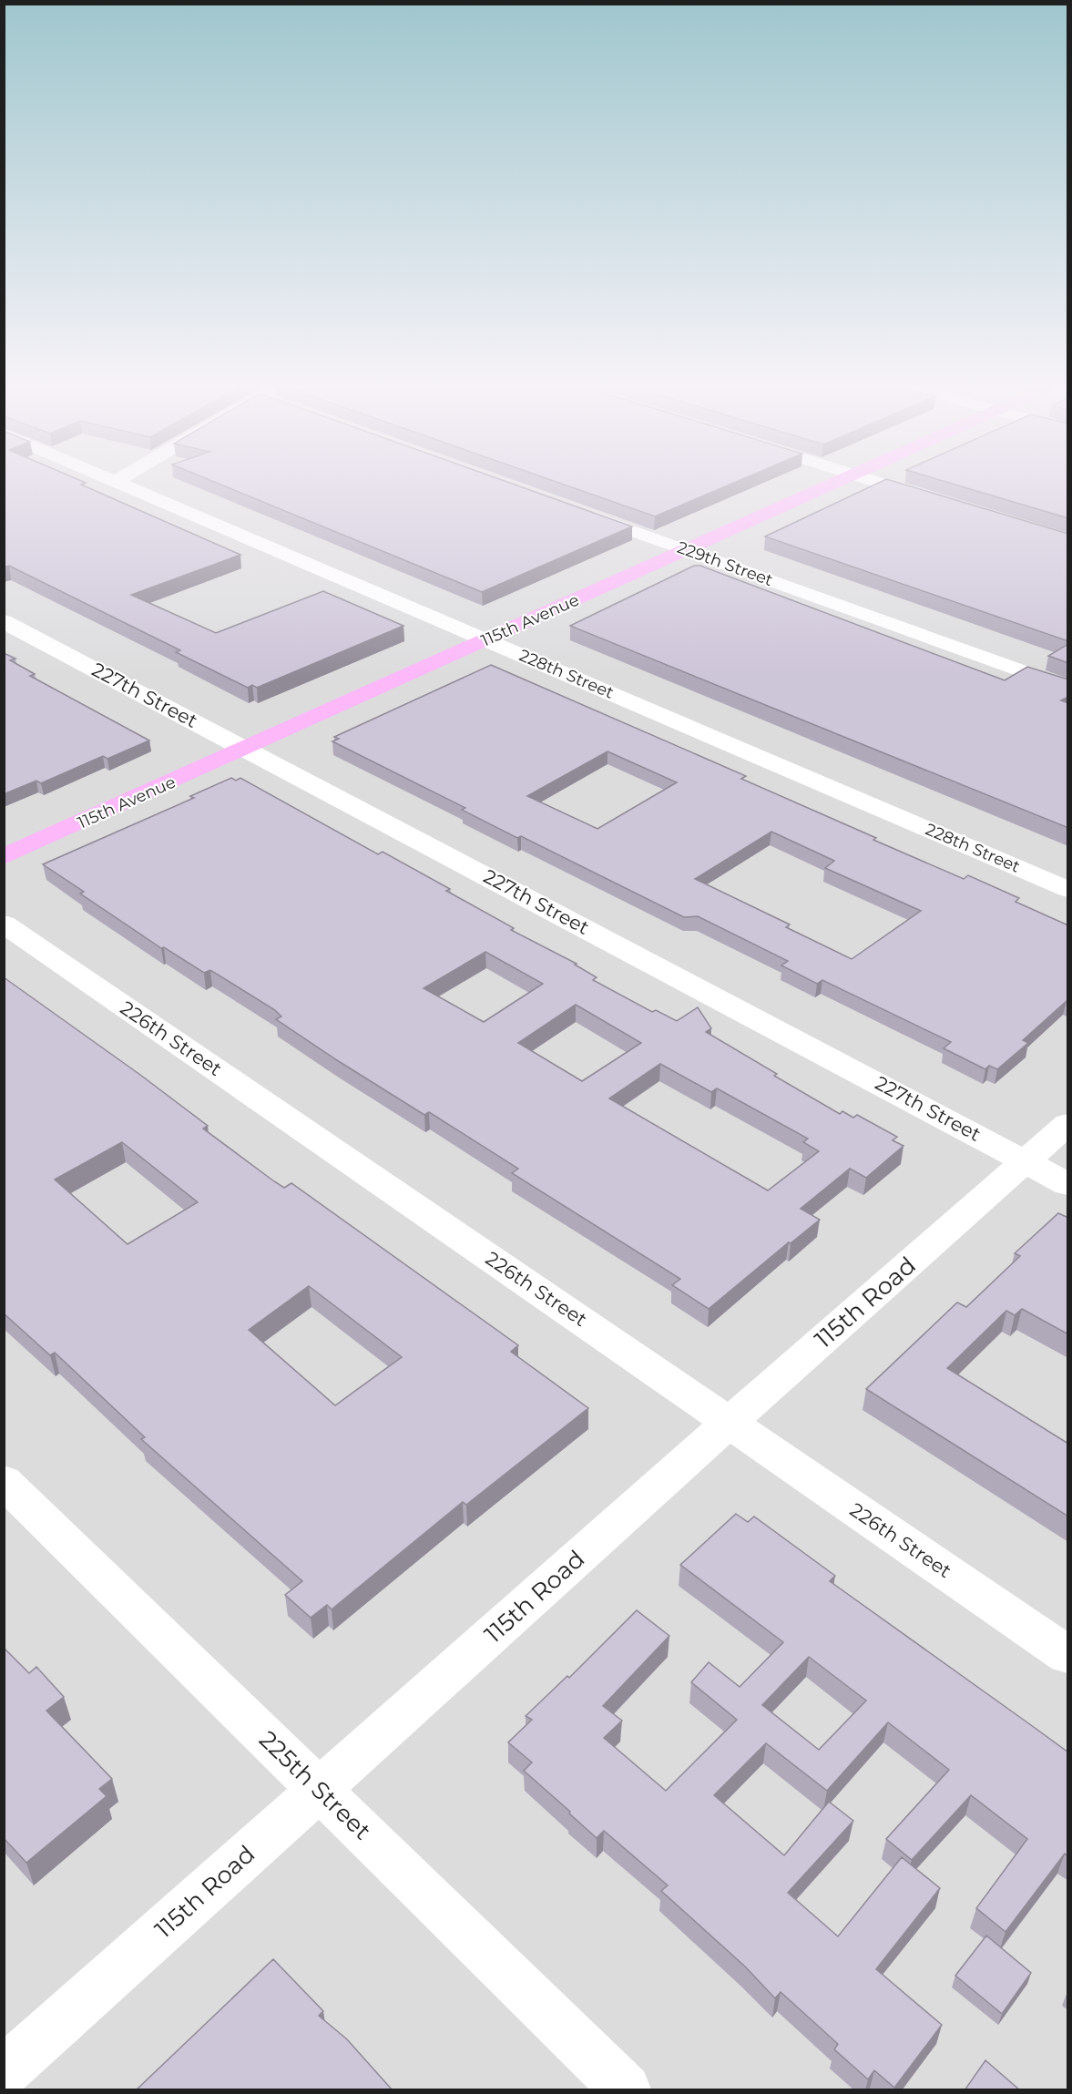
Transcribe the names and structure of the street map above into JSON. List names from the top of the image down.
{
  "streets": {
    "main road": ["115th Avenue"],
    "street": [
      "229th Street",
      "228th Street",
      "227th Street",
      "226th Street",
      "115th Road",
      "225th Street"
    ]
  },
  "crossings": [
    ["229th Street", "115th Avenue"],
    ["115th Avenue", "228th Street"],
    ["115th Avenue", "227th Street"],
    ["227th Street", "115th Road"],
    ["226th Street", "115th Road"],
    ["115th Road", "225th Street"]
  ]
}
